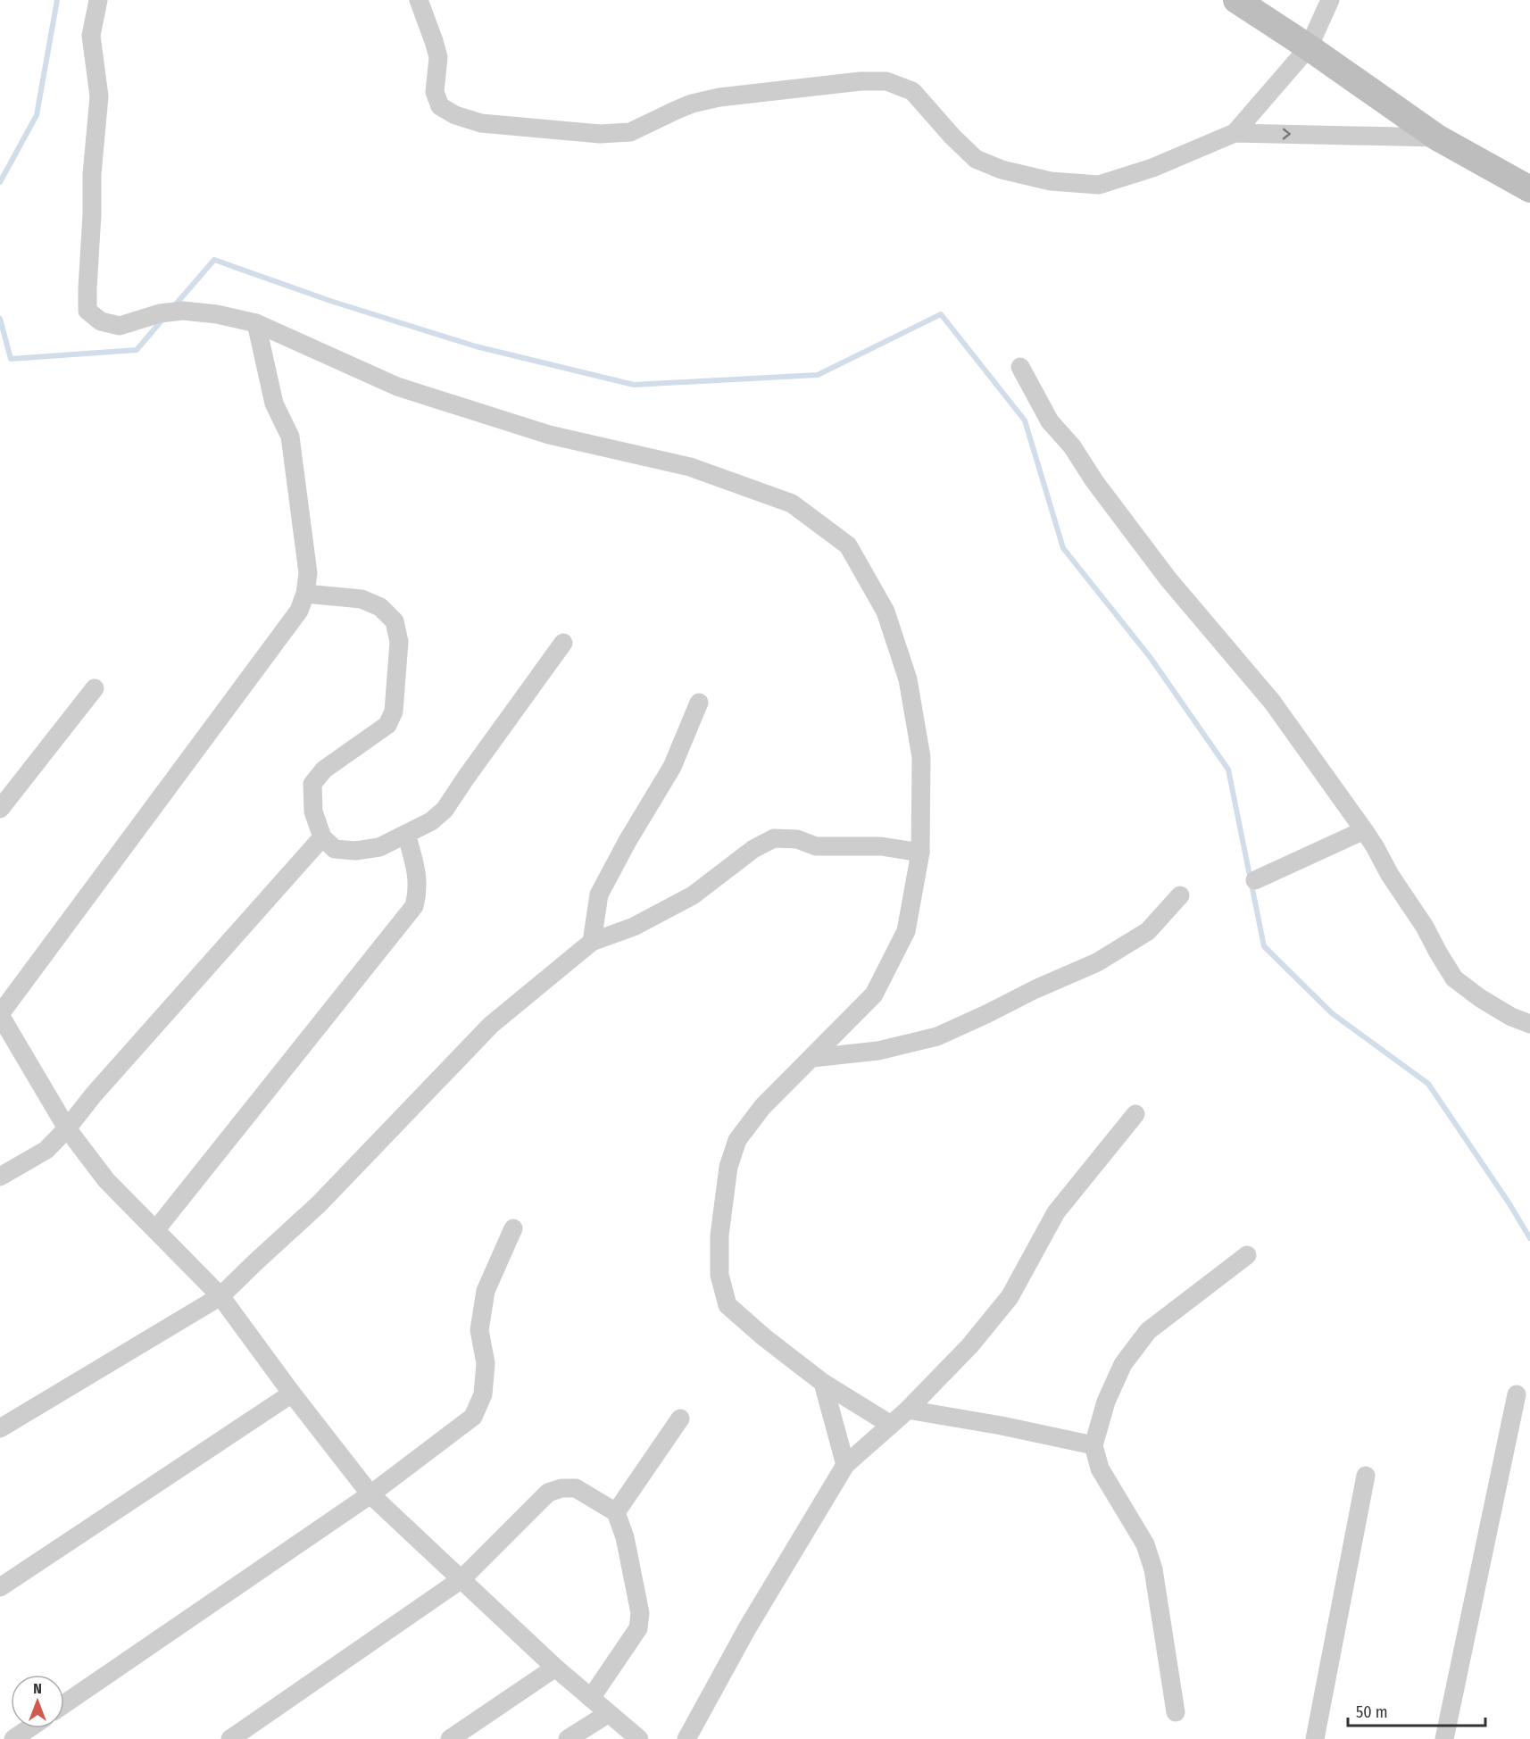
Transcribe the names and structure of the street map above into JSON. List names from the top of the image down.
{
  "scale_bar": "50 m",
  "north": "top"
}
